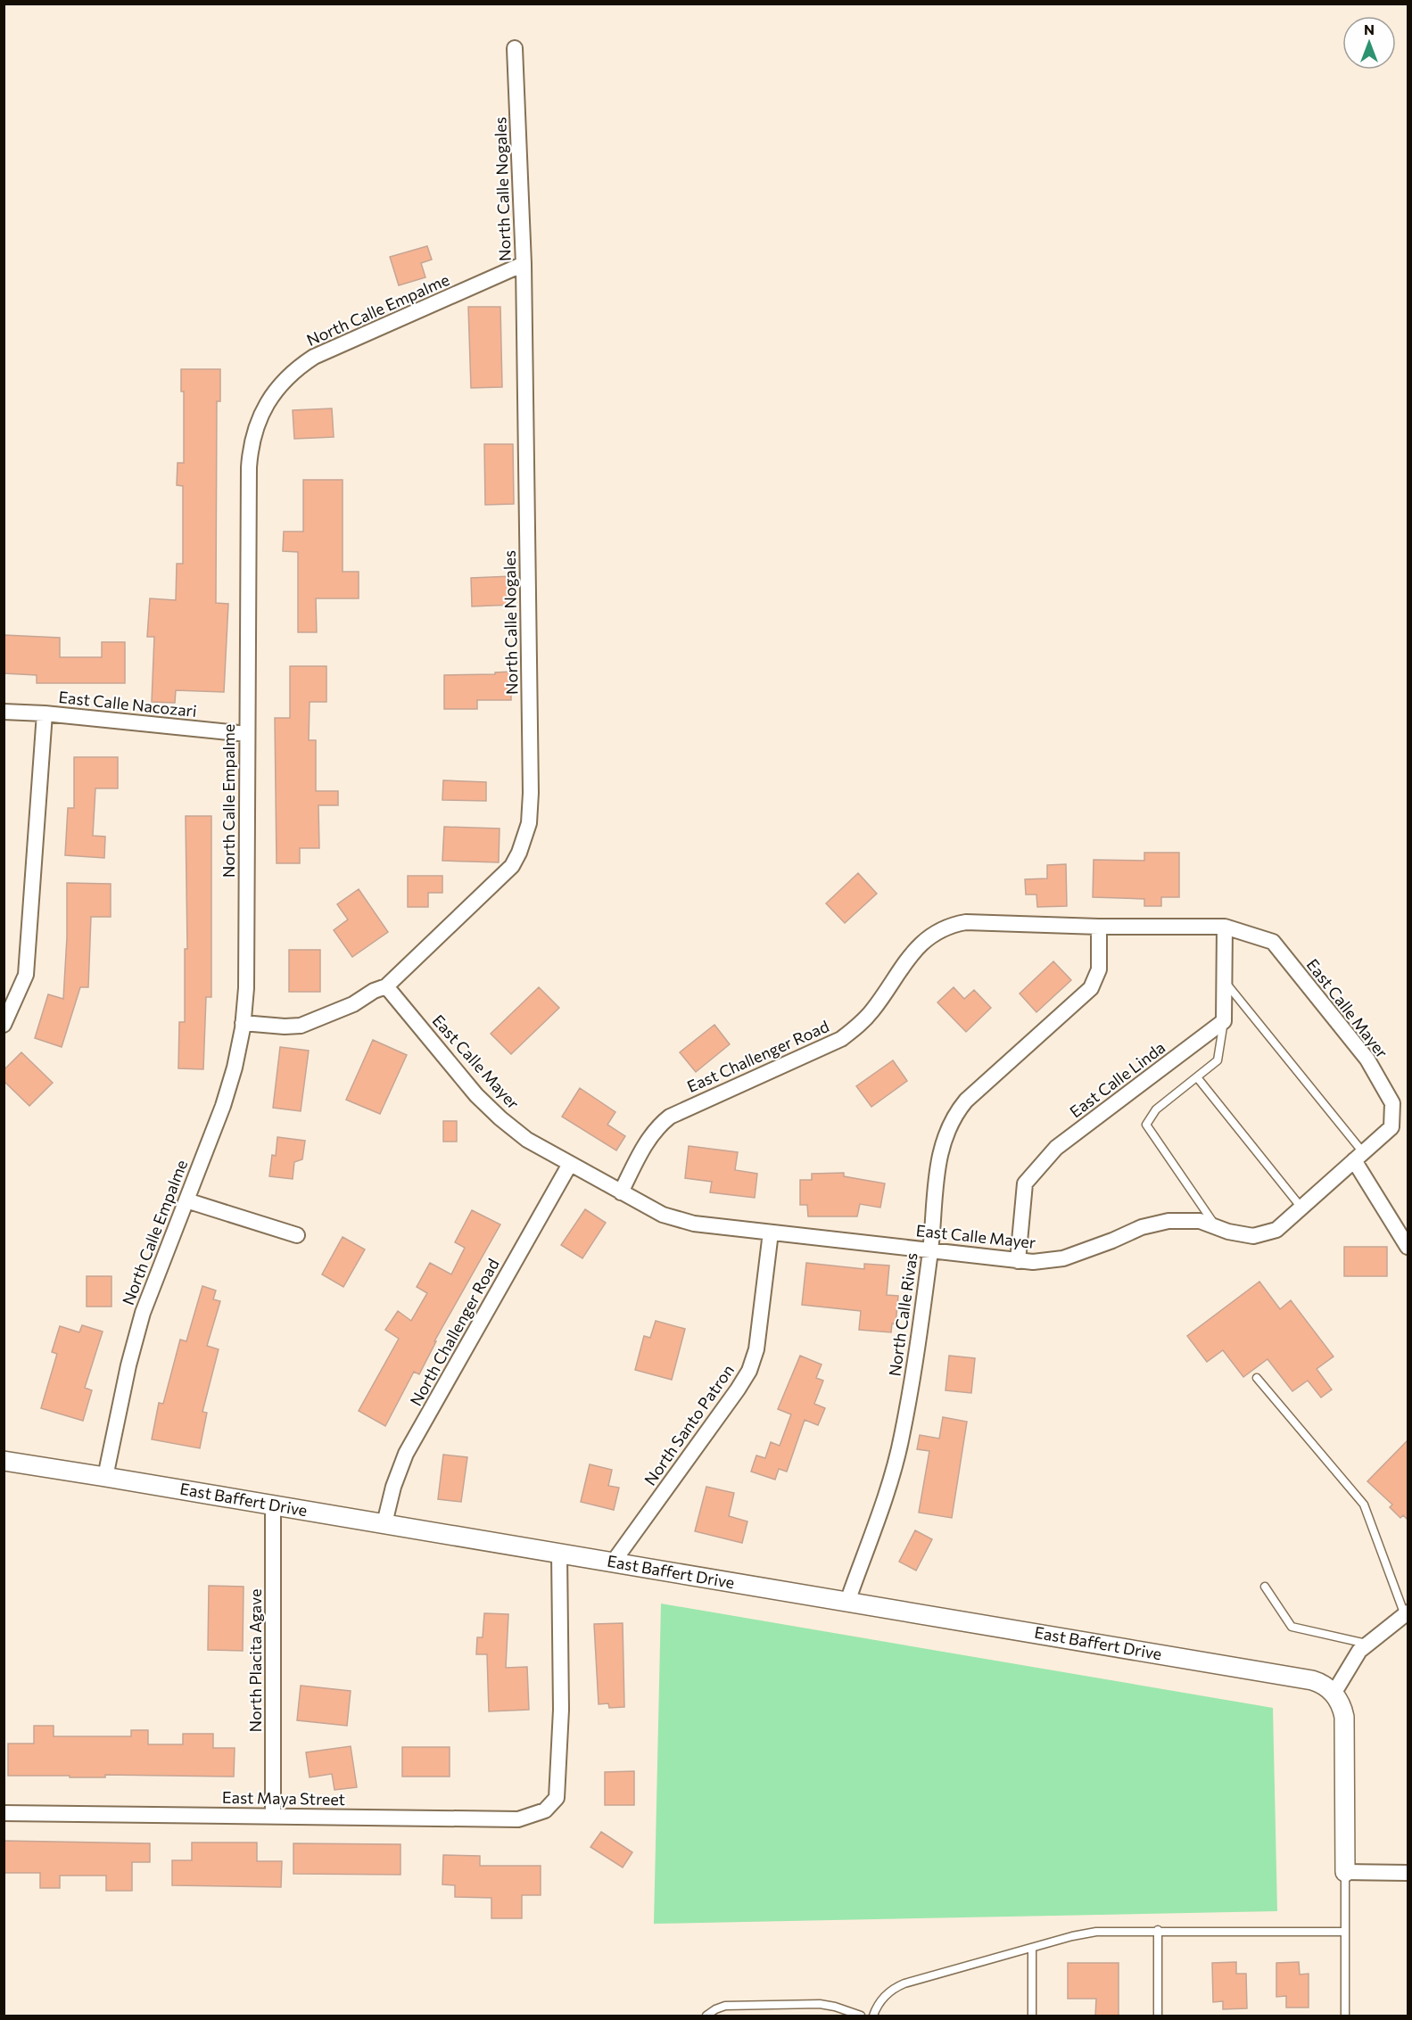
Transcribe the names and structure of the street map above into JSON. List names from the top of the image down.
{
  "streets": {
    "street": [
      "North Calle Nogales",
      "North Calle Empalme",
      "East Calle Nacozari",
      "East Calle Mayer",
      "East Challenger Road",
      "East Calle Linda",
      "North Calle Rivas",
      "North Challenger Road",
      "North Santo Patron",
      "East Baffert Drive",
      "North Placita Agave",
      "East Maya Street"
    ]
  },
  "crossings": [
    ["North Calle Nogales", "North Calle Empalme"],
    ["North Calle Nogales", "East Calle Mayer"],
    ["North Calle Empalme", "East Calle Nacozari"],
    ["North Calle Empalme", "East Baffert Drive"],
    ["East Calle Mayer", "East Challenger Road"],
    ["East Calle Mayer", "East Calle Linda"],
    ["East Calle Mayer", "North Calle Rivas"],
    ["East Calle Mayer", "North Challenger Road"],
    ["East Calle Mayer", "North Santo Patron"],
    ["East Challenger Road", "North Calle Rivas"],
    ["North Calle Rivas", "East Baffert Drive"],
    ["North Challenger Road", "East Baffert Drive"],
    ["North Santo Patron", "East Baffert Drive"],
    ["East Baffert Drive", "North Placita Agave"],
    ["East Baffert Drive", "East Maya Street"],
    ["North Placita Agave", "East Maya Street"]
  ],
  "north": "top"
}
